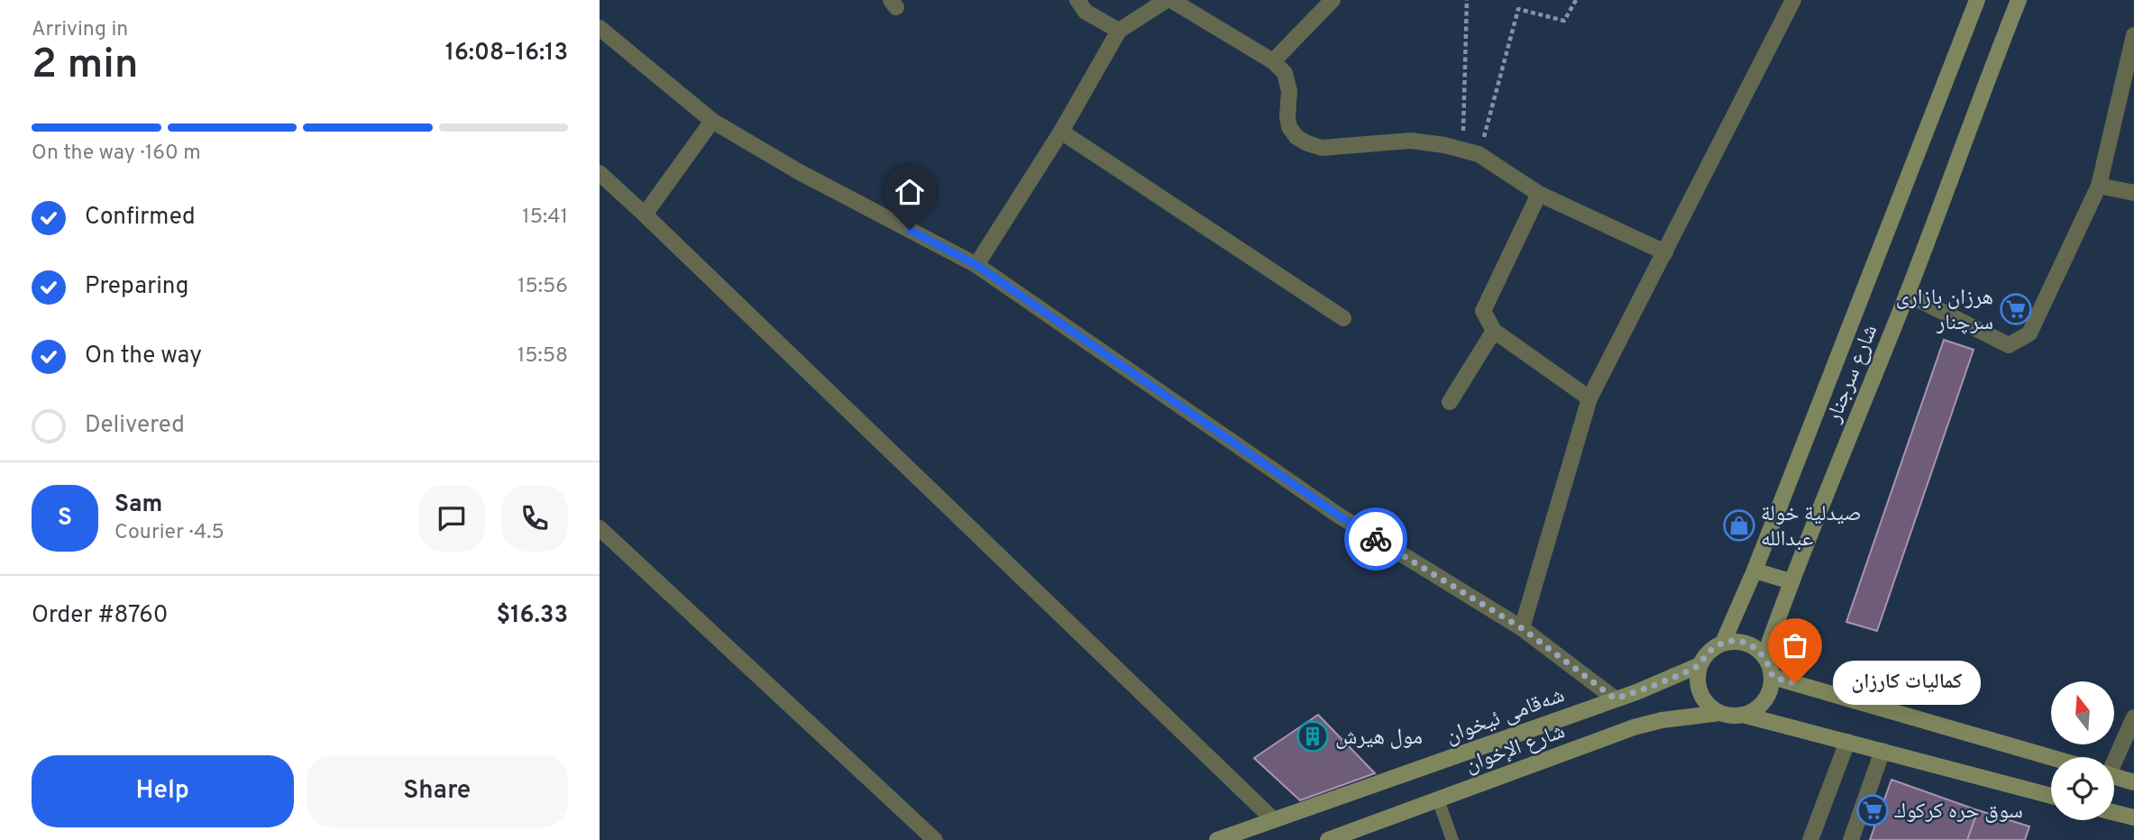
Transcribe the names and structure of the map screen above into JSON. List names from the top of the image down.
{
  "streets": {
    "main road": ["شارع سرجنار", "شەقامی ئیخوان", "شارع الإخوان"]
  },
  "crossings": [
    ["شارع سرجنار", "شەقامی ئیخوان"],
    ["شارع سرجنار", "شارع الإخوان"],
    ["شەقامی ئیخوان", "شارع الإخوان"]
  ],
  "places": {
    "supermarket": ["هرزان بازاری سرچنار", "سوق حره كركوك"],
    "shop": ["صيدلية خولة عبدالله"],
    "other": ["كمالیات كارزان"],
    "building": ["مول هيرش"]
  },
  "north": "top",
  "page": {
    "heading": ["2 min", "Arriving in", "16:08–16:13"],
    "panel": [
      "Sam",
      "Courier · 4.5",
      "Order #8760",
      "$16.33"
    ],
    "bar": "On the way · 160 m",
    "list": [
      ["Confirmed", "15:41"],
      ["Preparing", "15:56"],
      ["On the way", "15:58"],
      "Delivered"
    ],
    "round": "S",
    "bubble": "كمالیات كارزان",
    "buttons": ["Help", "Share"]
  }
}
